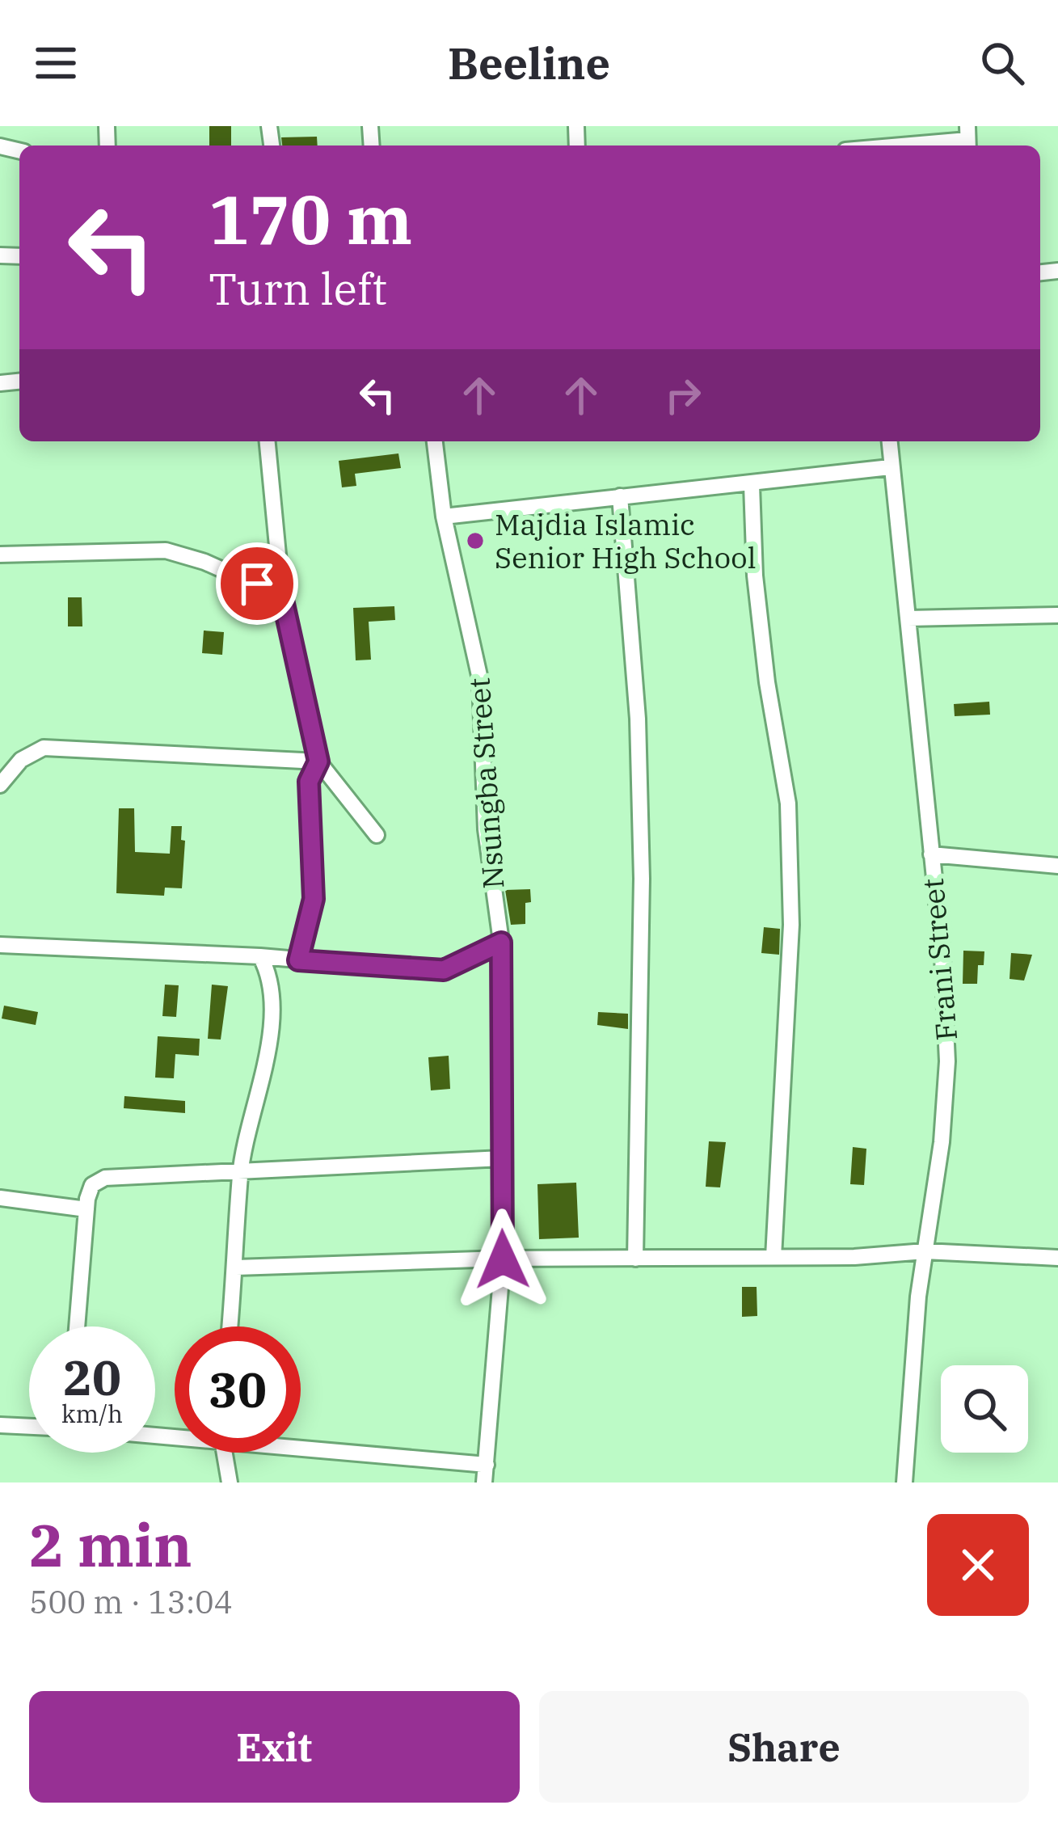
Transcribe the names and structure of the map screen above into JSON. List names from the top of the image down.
{
  "streets": {
    "street": ["Nsungba Street", "Frani Street"]
  },
  "places": ["Majdia Islamic Senior High School"],
  "page": {
    "header": "Beeline",
    "turn": ["170 m", "Turn left"],
    "speed": "20 km/h",
    "limit": "30",
    "heading": ["2 min", "500 m · 13:04"],
    "buttons": ["Exit", "Share"]
  }
}
